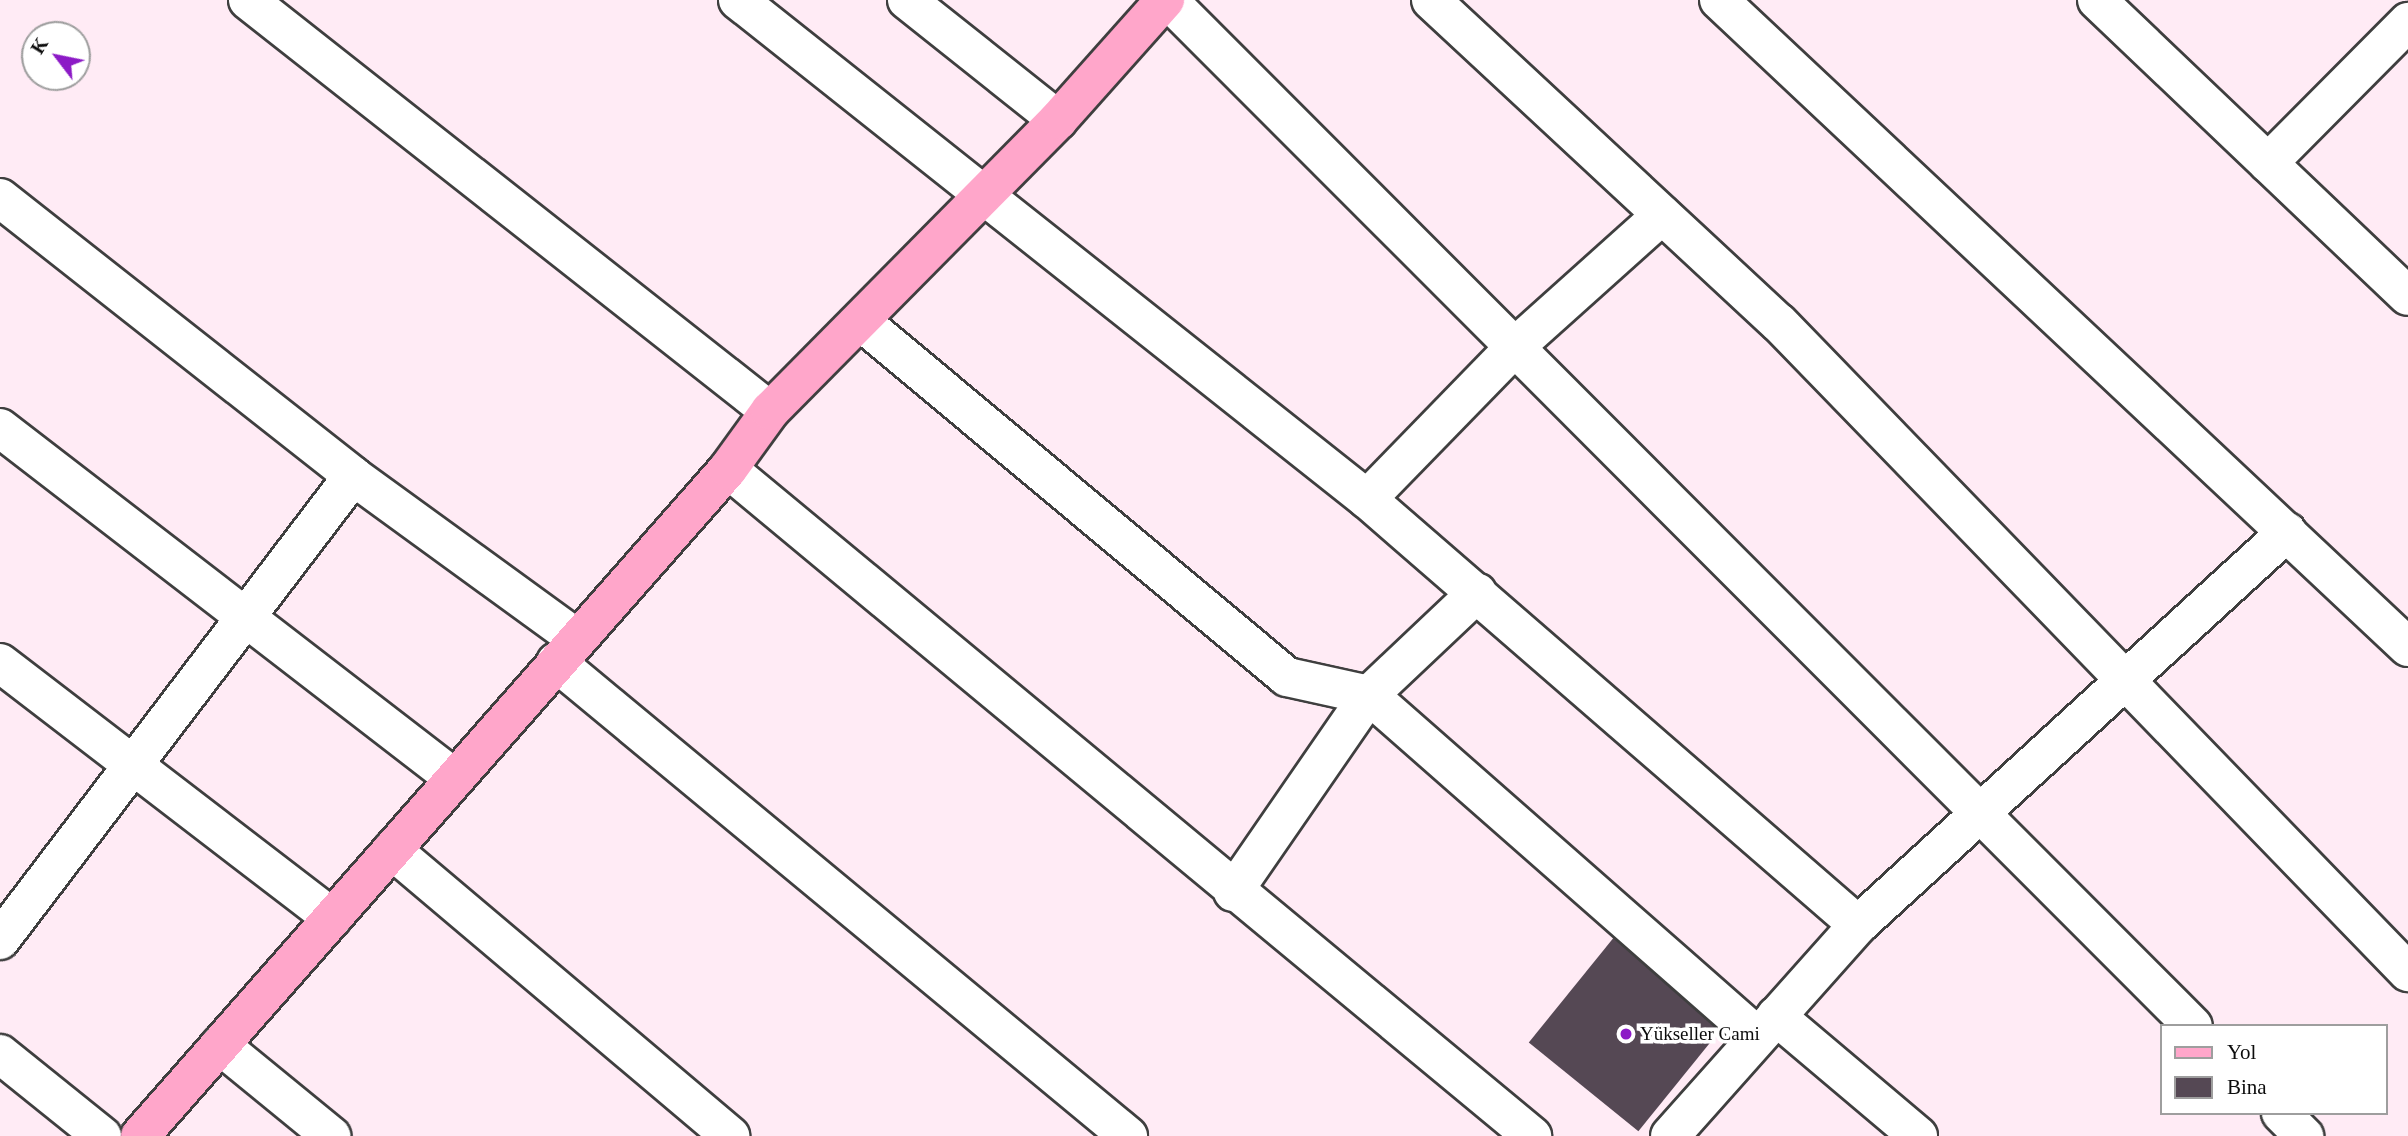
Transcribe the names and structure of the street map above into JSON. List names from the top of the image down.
{
  "places": ["Yükseller Cami"],
  "legend": ["Yol", "Bina"],
  "north": "top left"
}
